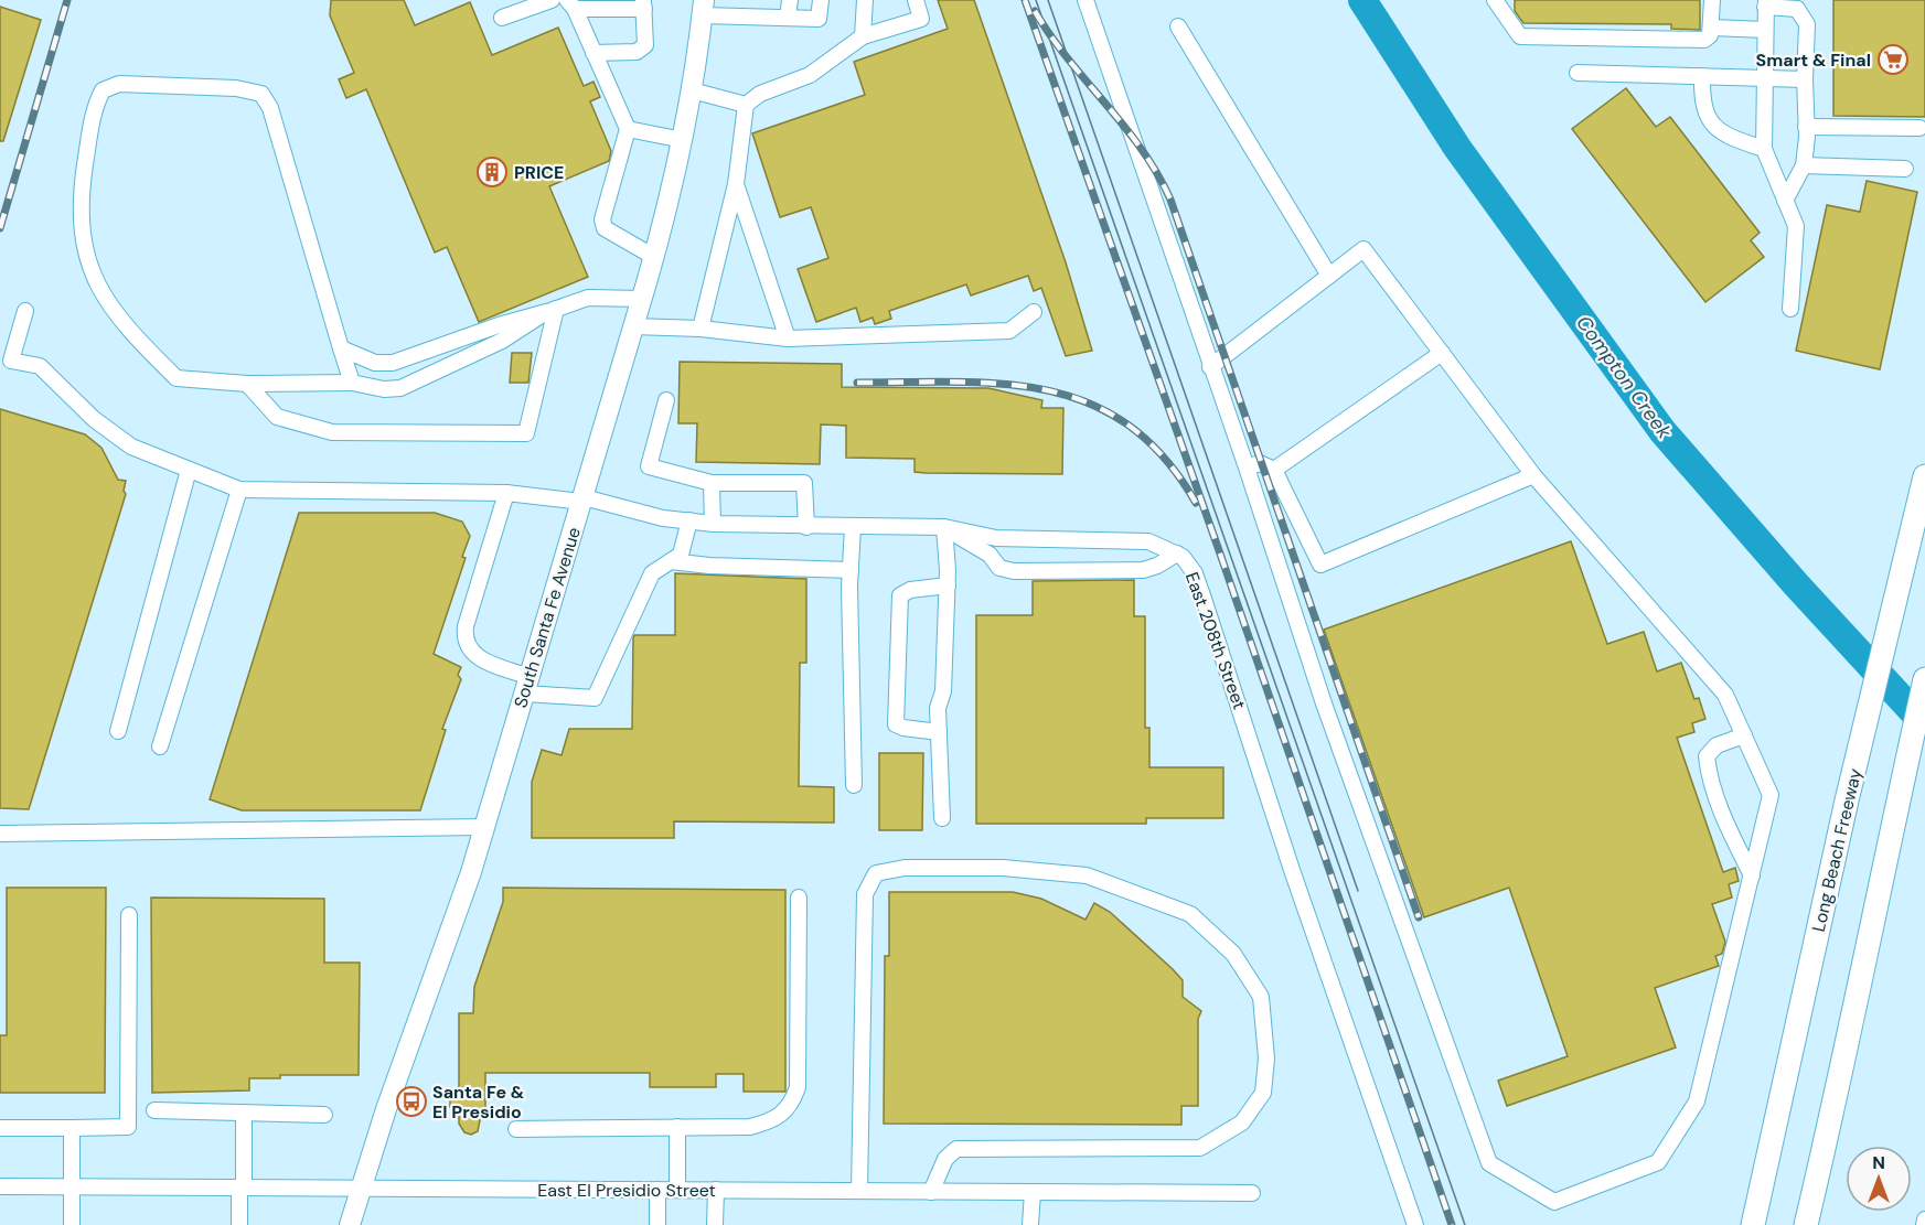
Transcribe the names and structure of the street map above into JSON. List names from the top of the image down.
{
  "streets": {
    "highway": ["Long Beach Freeway"],
    "main road": ["South Santa Fe Avenue"],
    "street": ["East 208th Street", "East El Presidio Street"]
  },
  "crossings": [
    ["South Santa Fe Avenue", "East 208th Street"],
    ["South Santa Fe Avenue", "East El Presidio Street"]
  ],
  "water": ["Compton Creek"],
  "places": {
    "supermarket": ["Smart & Final"],
    "building": ["PRICE"],
    "bus stop": ["Santa Fe & El Presidio"]
  },
  "north": "top"
}
